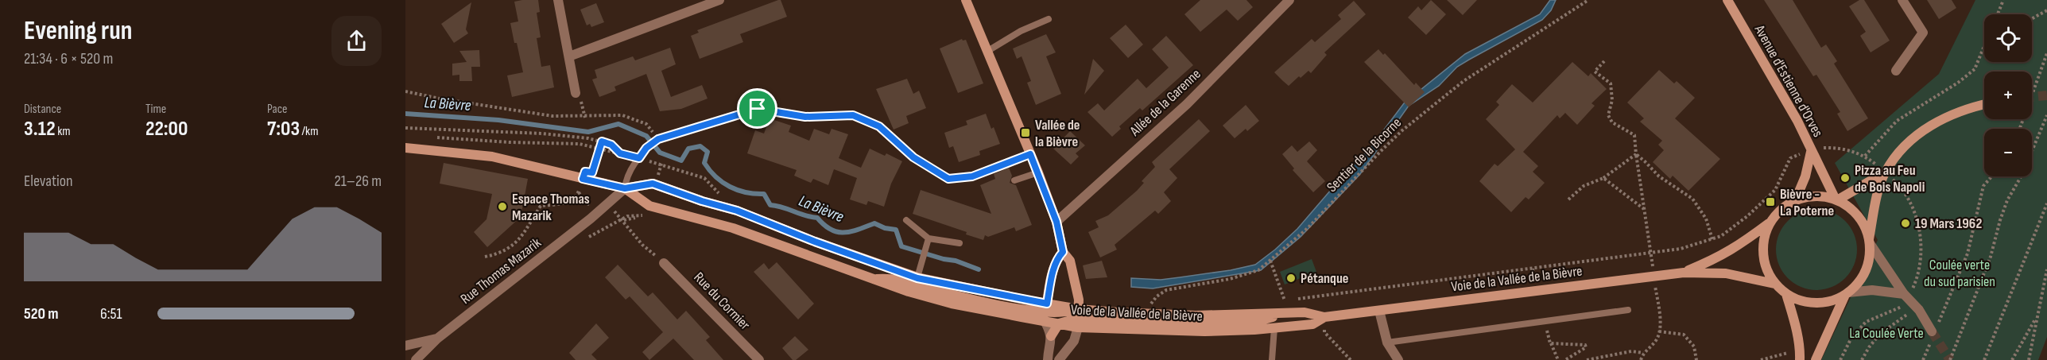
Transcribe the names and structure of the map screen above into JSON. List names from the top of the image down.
{
  "streets": {
    "main road": ["Avenue d'Estienne d'Orves", "Voie de la Vallée de la Bièvre"],
    "street": ["Allée de la Garenne", "Rue Thomas Mazarik", "Rue du Cormier"],
    "path": ["Sentier de la Bicorne"]
  },
  "crossings": [
    ["Avenue d'Estienne d'Orves", "Voie de la Vallée de la Bièvre"],
    ["Rue Thomas Mazarik", "Voie de la Vallée de la Bièvre"]
  ],
  "water": ["La Bièvre"],
  "parks": ["Coulée verte du sud parisien", "La Coulée Verte"],
  "places": {
    "transit": ["Vallée de la Bièvre", "Bièvre - La Poterne"],
    "other": [
      "Pizza au Feu de Bois Napoli",
      "Espace Thomas Mazarik",
      "19 Mars 1962",
      "Pétanque"
    ]
  },
  "page": {
    "heading": ["Evening run", "21:34 · 6 × 520 m"],
    "map_buttons": ["+", "−"],
    "stats": [
      ["Distance", "3.12 km"],
      ["Time", "22:00"],
      ["Pace", "7:03 /km"]
    ],
    "chart": ["Elevation", "21–26 m"],
    "list": [
      {
        "name": "520 m",
        "note": "6:51"
      }
    ]
  }
}
